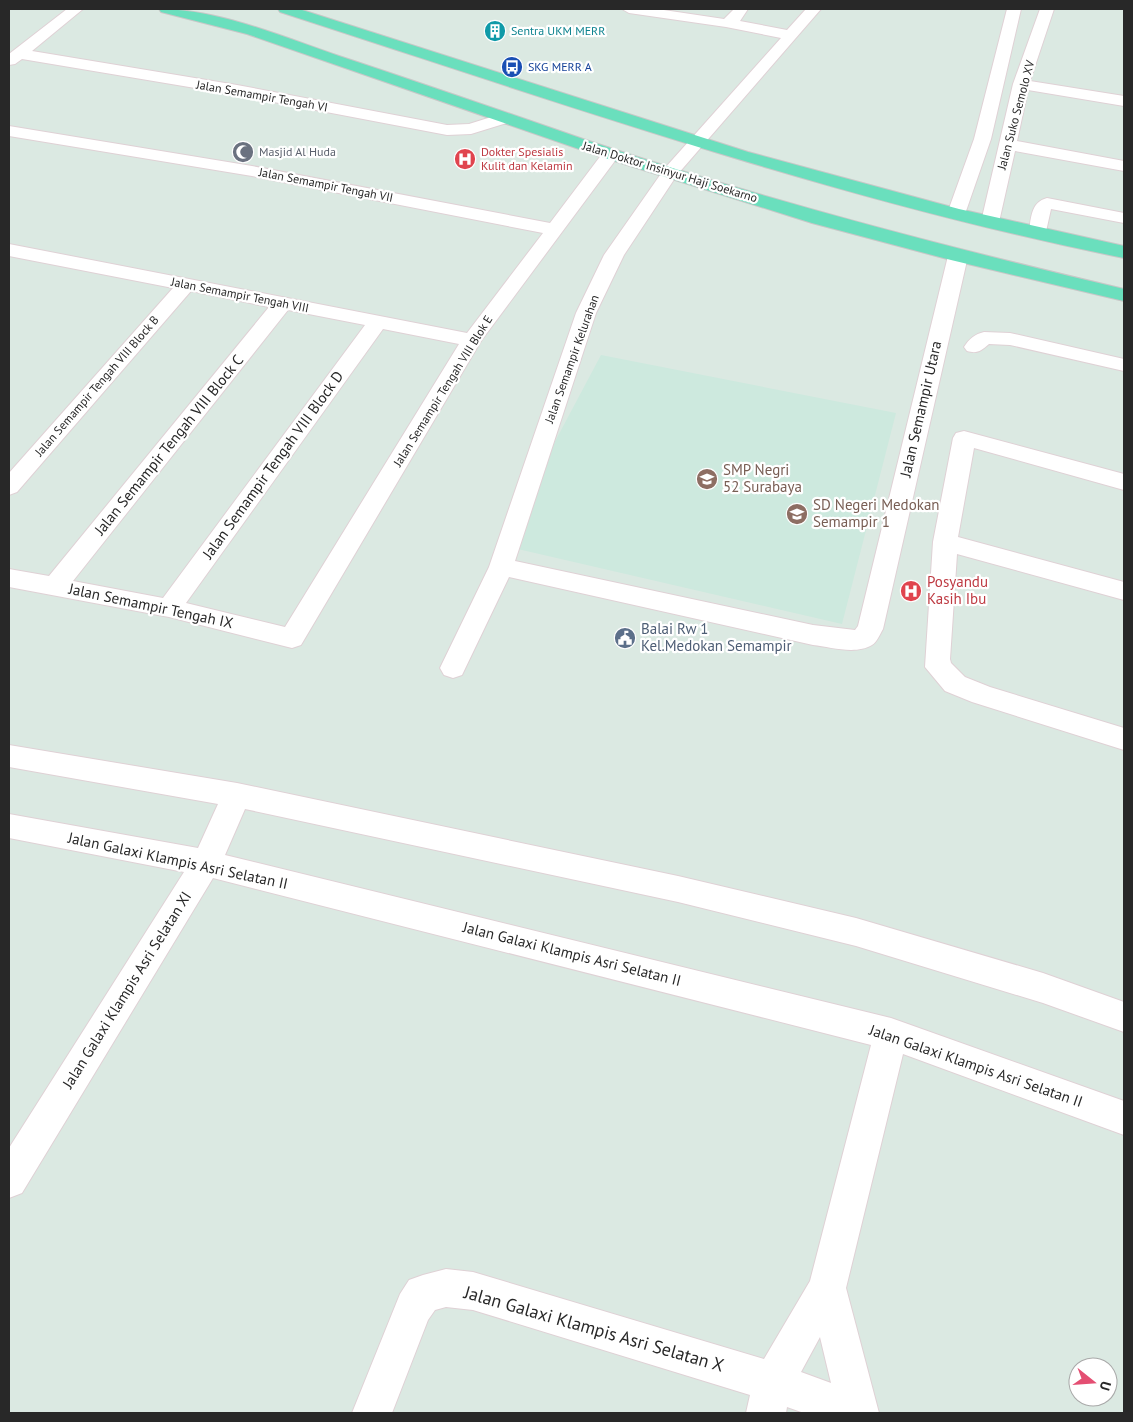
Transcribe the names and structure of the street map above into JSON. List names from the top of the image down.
{
  "streets": {
    "main road": ["Jalan Doktor Insinyur Haji Soekarno"],
    "street": [
      "Jalan Semampir Tengah VI",
      "Jalan Suko Semolo XV",
      "Jalan Semampir Tengah VII",
      "Jalan Semampir Tengah VIII",
      "Jalan Semampir Kelurahan",
      "Jalan Semampir Tengah VIII Block B",
      "Jalan Semampir Tengah VIII Blok E",
      "Jalan Semampir Utara",
      "Jalan Semampir Tengah VIII Block C",
      "Jalan Semampir Tengah VIII Block D",
      "Jalan Semampir Tengah IX",
      "Jalan Galaxi Klampis Asri Selatan II",
      "Jalan Galaxi Klampis Asri Selatan XI",
      "Jalan Galaxi Klampis Asri Selatan X"
    ]
  },
  "crossings": [
    ["Jalan Semampir Tengah VI", "Jalan Doktor Insinyur Haji Soekarno"],
    ["Jalan Doktor Insinyur Haji Soekarno", "Jalan Semampir Kelurahan"],
    ["Jalan Doktor Insinyur Haji Soekarno", "Jalan Semampir Tengah VIII Blok E"],
    ["Jalan Doktor Insinyur Haji Soekarno", "Jalan Semampir Utara"],
    ["Jalan Semampir Tengah VII", "Jalan Semampir Tengah VIII Blok E"],
    ["Jalan Semampir Tengah VIII", "Jalan Semampir Tengah VIII Block B"],
    ["Jalan Semampir Tengah VIII", "Jalan Semampir Tengah VIII Blok E"],
    ["Jalan Semampir Tengah VIII", "Jalan Semampir Tengah VIII Block C"],
    ["Jalan Semampir Tengah VIII", "Jalan Semampir Tengah VIII Block D"],
    ["Jalan Semampir Kelurahan", "Jalan Semampir Utara"],
    ["Jalan Semampir Tengah VIII Blok E", "Jalan Semampir Tengah IX"],
    ["Jalan Semampir Tengah VIII Block C", "Jalan Semampir Tengah IX"],
    ["Jalan Semampir Tengah VIII Block D", "Jalan Semampir Tengah IX"],
    ["Jalan Galaxi Klampis Asri Selatan II", "Jalan Galaxi Klampis Asri Selatan XI"]
  ],
  "places": {
    "building": ["Sentra UKM MERR"],
    "bus stop": ["SKG MERR A"],
    "mosque": ["Masjid Al Huda"],
    "hospital": ["Dokter Spesialis Kulit dan Kelamin", "Posyandu Kasih Ibu"],
    "school or university": ["SMP Negri 52 Surabaya", "SD Negeri Medokan Semampir 1"],
    "public building": ["Balai Rw 1 Kel.Medokan Semampir"]
  },
  "north": "right"
}
